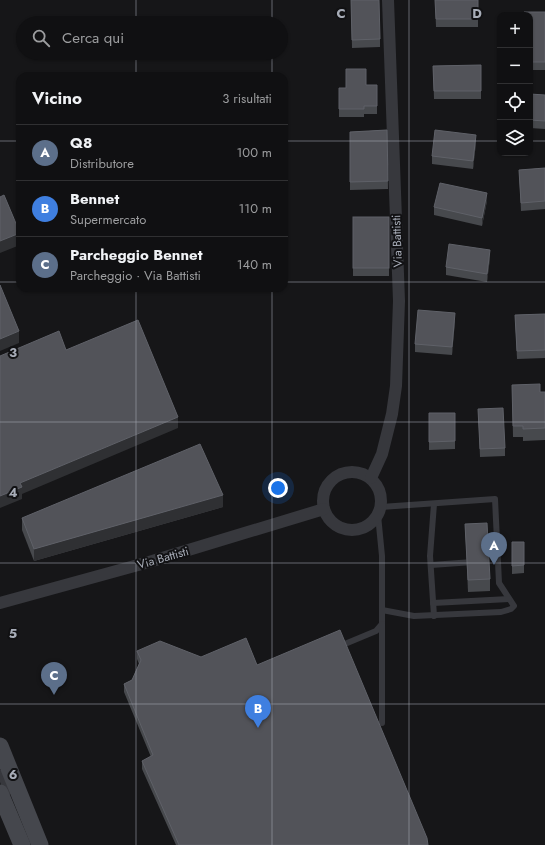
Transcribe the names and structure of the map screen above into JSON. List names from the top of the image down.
{
  "streets": {
    "street": ["Via Battisti"]
  },
  "page": {
    "map_buttons": ["+", "−"],
    "search": "Cerca qui",
    "heading": ["Vicino", "3 risultati"],
    "list": [
      {
        "mark": "A",
        "name": "Q8",
        "note": "Distributore",
        "value": "100 m"
      },
      {
        "mark": "B",
        "name": "Bennet",
        "note": "Supermercato",
        "value": "110 m"
      },
      {
        "mark": "C",
        "name": "Parcheggio Bennet",
        "note": "Parcheggio · Via Battisti",
        "value": "140 m"
      }
    ],
    "pins": ["A", "C", "B"]
  },
  "grid": {
    "columns": ["C", "D"],
    "rows": [
      "3",
      "4",
      "5",
      "6"
    ]
  }
}
